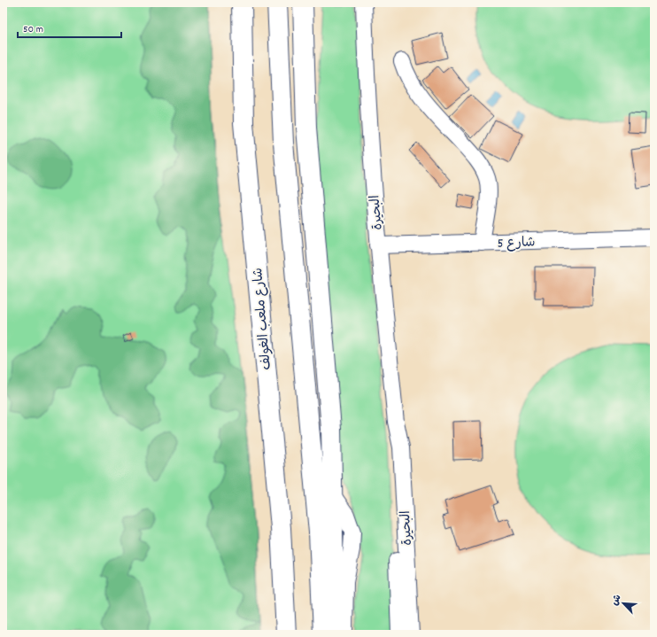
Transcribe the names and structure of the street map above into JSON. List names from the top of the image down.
{
  "streets": {
    "main road": ["شارع ملعب الغولف"],
    "street": ["البحيرة", "شارع 5"]
  },
  "crossings": [
    ["البحيرة", "شارع 5"]
  ],
  "scale_bar": "50 m",
  "north": "top left"
}
